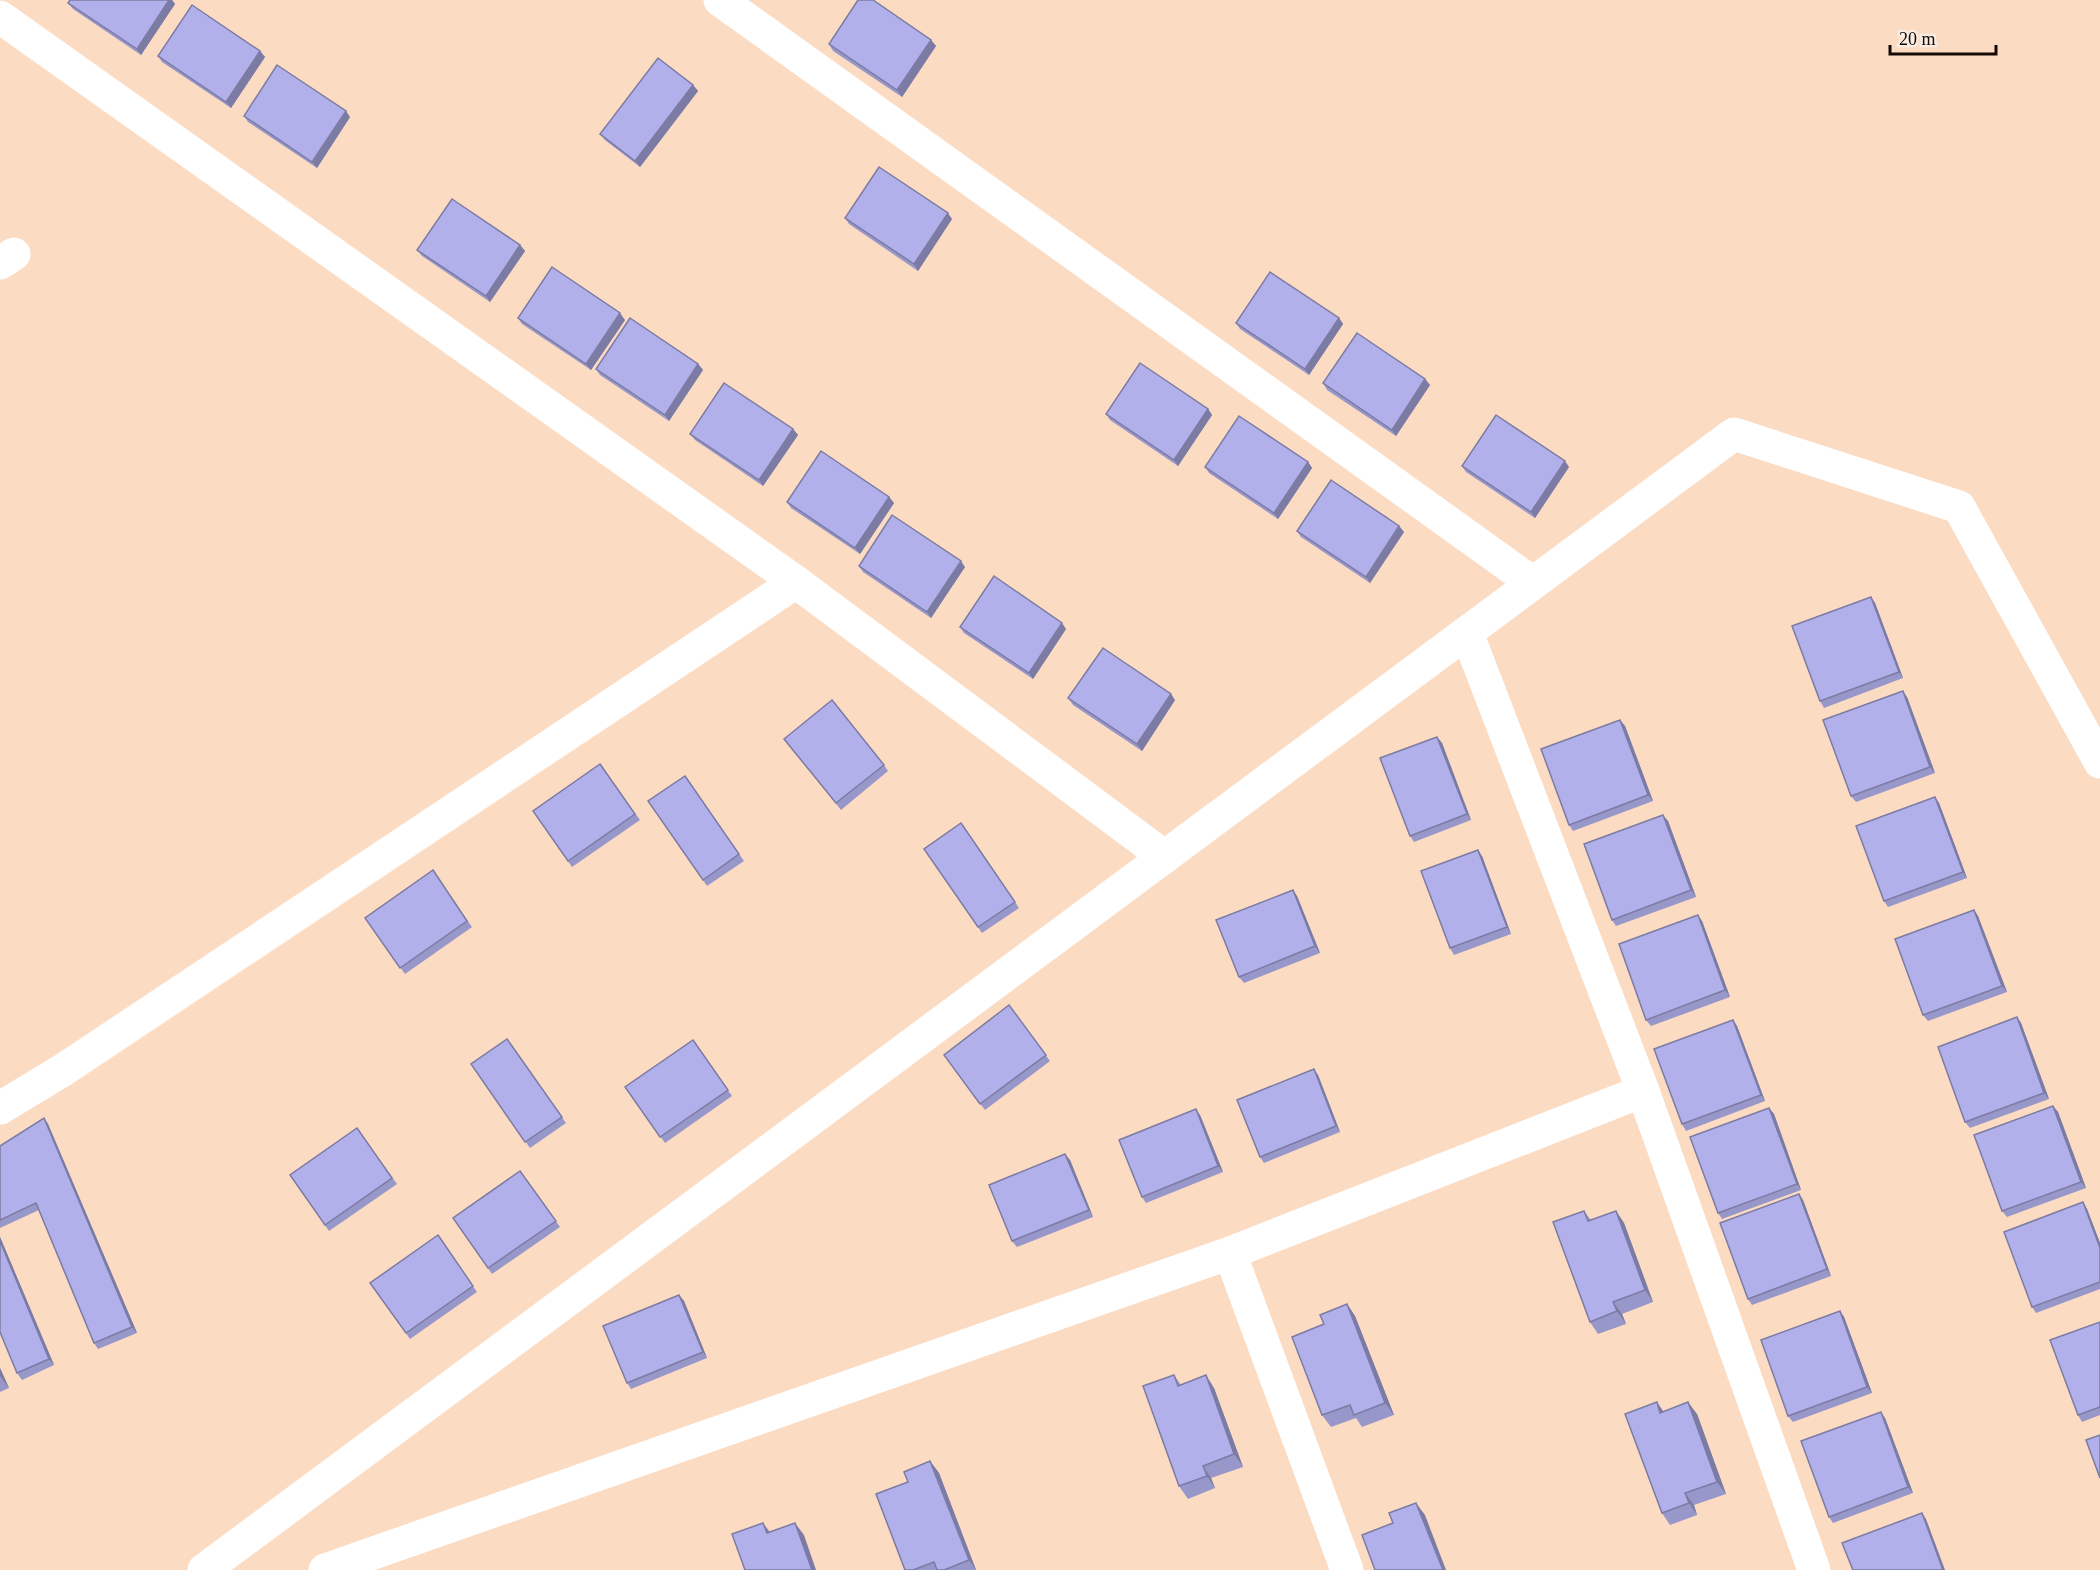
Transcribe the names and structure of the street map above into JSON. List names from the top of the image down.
{
  "scale_bar": "20 m"
}
